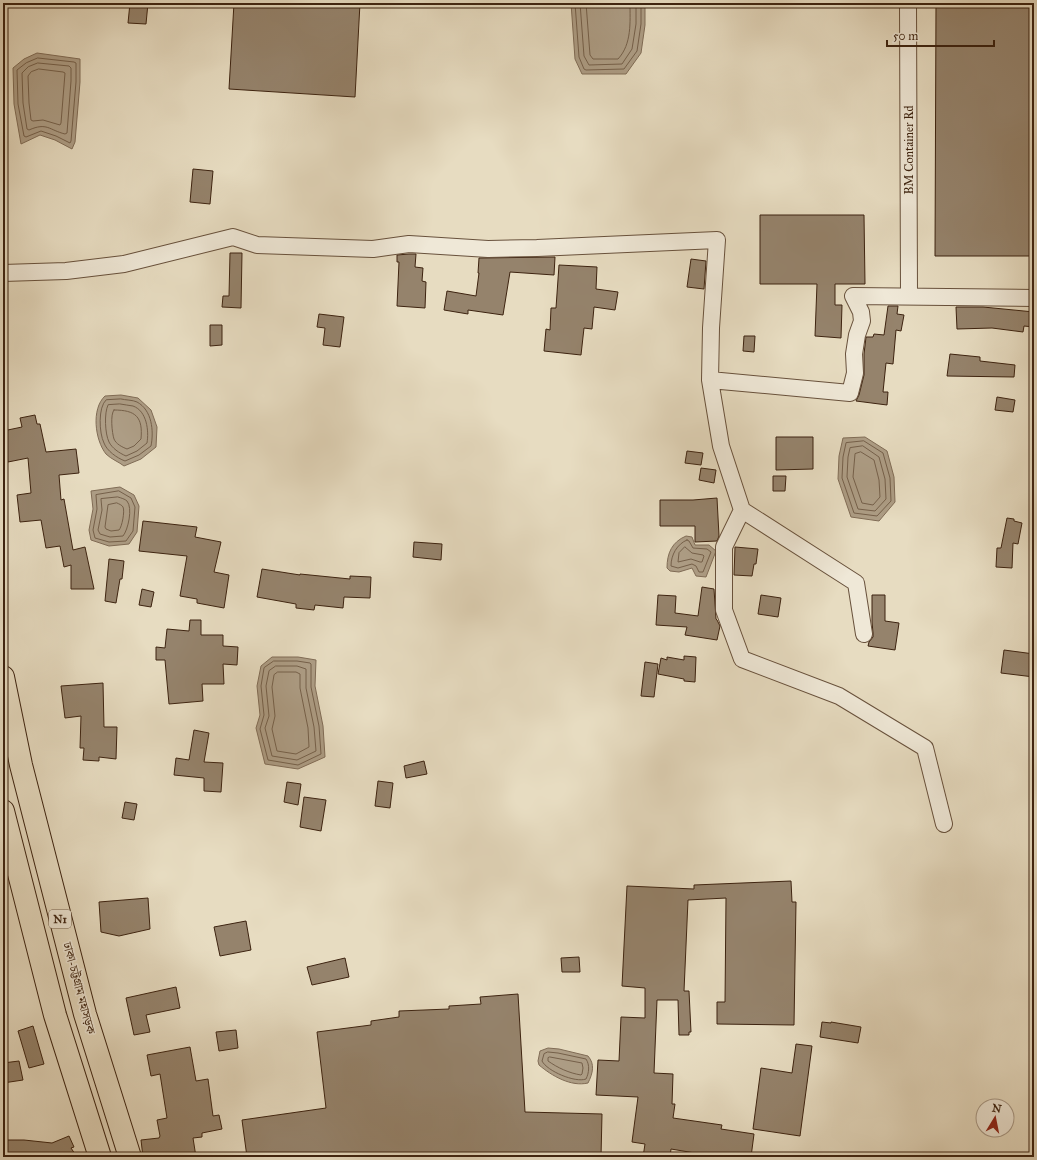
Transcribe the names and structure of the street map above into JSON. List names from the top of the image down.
{
  "streets": {
    "highway": ["N1", "ঢাকা-চট্টগ্রাম মহাসড়ক"],
    "street": ["BM Container Rd"]
  },
  "scale_bar": "50 m",
  "north": "top"
}
